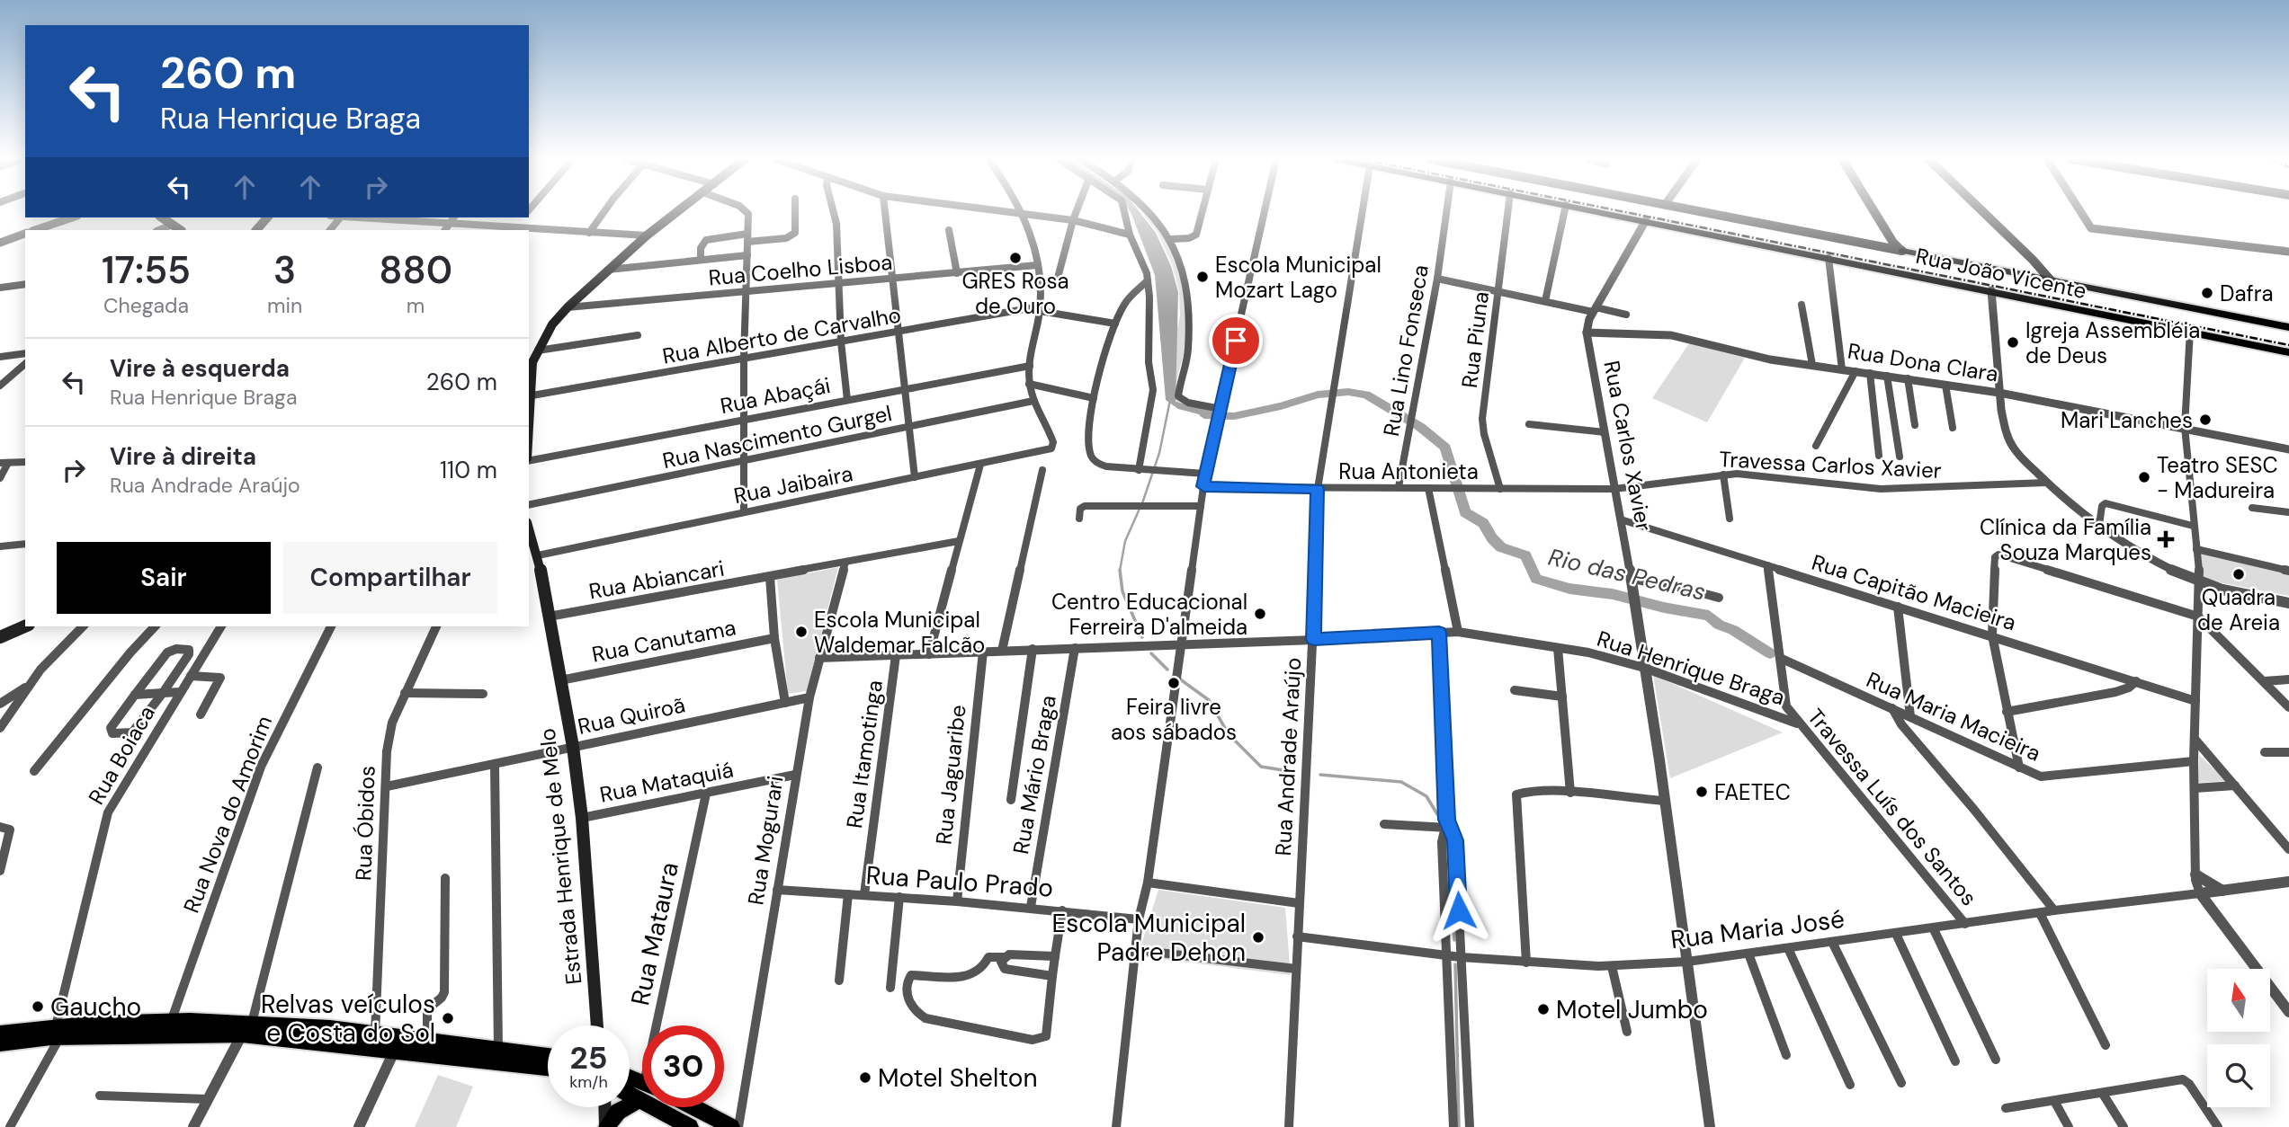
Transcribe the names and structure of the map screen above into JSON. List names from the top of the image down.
{
  "streets": {
    "main road": ["Rua João Vicente", "Estrada Henrique de Melo"],
    "street": [
      "Rua Coelho Lisboa",
      "Rua Alberto de Carvalho",
      "Rua Piuna",
      "Rua Lino Fonseca",
      "Rua Dona Clara",
      "Rua Abaçái",
      "Rua Nascimento Gurgel",
      "Rua Carlos Xavier",
      "Travessa Carlos Xavier",
      "Rua Antonieta",
      "Rua Jaibaira",
      "Rua Abiancari",
      "Rua Capitão Macieira",
      "Rua Canutama",
      "Rua Henrique Braga",
      "Rua Quiroã",
      "Rua Maria Macieira",
      "Rua Itamotinga",
      "Rua Boiaca",
      "Rua Andrade Araújo",
      "Rua Jaguaribe",
      "Rua Mário Braga",
      "Rua Mataquiá",
      "Travessa Luís dos Santos",
      "Rua Nova do Amorim",
      "Rua Óbidos",
      "Rua Mogurari",
      "Rua Paulo Prado",
      "Rua Maria José",
      "Rua Mataura"
    ]
  },
  "crossings": [
    ["Rua Piuna", "Rua Antonieta"],
    ["Rua Lino Fonseca", "Rua Antonieta"],
    ["Rua Dona Clara", "Rua Carlos Xavier"],
    ["Rua Nascimento Gurgel", "Rua Jaibaira"],
    ["Rua Carlos Xavier", "Travessa Carlos Xavier"],
    ["Rua Carlos Xavier", "Rua Antonieta"],
    ["Rua Carlos Xavier", "Rua Capitão Macieira"],
    ["Rua Carlos Xavier", "Rua Henrique Braga"],
    ["Rua Carlos Xavier", "Rua Maria José"],
    ["Travessa Carlos Xavier", "Rua Antonieta"],
    ["Rua Antonieta", "Rua Andrade Araújo"],
    ["Rua Jaibaira", "Estrada Henrique de Melo"],
    ["Rua Abiancari", "Rua Mogurari"],
    ["Rua Abiancari", "Estrada Henrique de Melo"],
    ["Rua Capitão Macieira", "Travessa Luís dos Santos"],
    ["Rua Canutama", "Estrada Henrique de Melo"],
    ["Rua Henrique Braga", "Rua Itamotinga"],
    ["Rua Henrique Braga", "Rua Andrade Araújo"],
    ["Rua Henrique Braga", "Rua Jaguaribe"],
    ["Rua Henrique Braga", "Rua Mário Braga"],
    ["Rua Henrique Braga", "Travessa Luís dos Santos"],
    ["Rua Henrique Braga", "Rua Mogurari"],
    ["Rua Quiroã", "Rua Óbidos"],
    ["Rua Quiroã", "Rua Mogurari"],
    ["Rua Quiroã", "Estrada Henrique de Melo"],
    ["Rua Maria Macieira", "Travessa Luís dos Santos"],
    ["Rua Itamotinga", "Rua Paulo Prado"],
    ["Rua Andrade Araújo", "Rua Maria José"],
    ["Rua Jaguaribe", "Rua Paulo Prado"],
    ["Rua Mário Braga", "Rua Paulo Prado"],
    ["Rua Mataquiá", "Rua Mogurari"],
    ["Rua Mataquiá", "Estrada Henrique de Melo"],
    ["Rua Mataquiá", "Rua Mataura"],
    ["Travessa Luís dos Santos", "Rua Maria José"],
    ["Rua Mogurari", "Rua Paulo Prado"]
  ],
  "water": ["Rio das Pedras"],
  "places": {
    "other": [
      "GRES Rosa de Ouro",
      "Escola Municipal Mozart Lago",
      "Dafra",
      "Igreja Assembléia de Deus",
      "Mari Lanches",
      "Teatro SESC - Madureira",
      "Quadra de Areia",
      "Centro Educacional Ferreira D'almeida",
      "Escola Municipal Waldemar Falcão",
      "Feira livre aos sábados",
      "FAETEC",
      "Escola Municipal Padre Dehon",
      "Gaucho",
      "Motel Jumbo",
      "Relvas veículos e Costa do Sol",
      "Motel Shelton"
    ],
    "health": ["Clínica da Família Souza Marques"]
  },
  "north": "top",
  "page": {
    "turn": ["260 m", "Rua Henrique Braga"],
    "eta": [
      "17:55",
      "Chegada",
      "3",
      "min",
      "880",
      "m"
    ],
    "list": [
      {
        "name": "Vire à esquerda",
        "note": "Rua Henrique Braga",
        "value": "260 m"
      },
      {
        "name": "Vire à direita",
        "note": "Rua Andrade Araújo",
        "value": "110 m"
      }
    ],
    "buttons": ["Sair", "Compartilhar"],
    "speed": "25 km/h",
    "limit": "30"
  }
}
